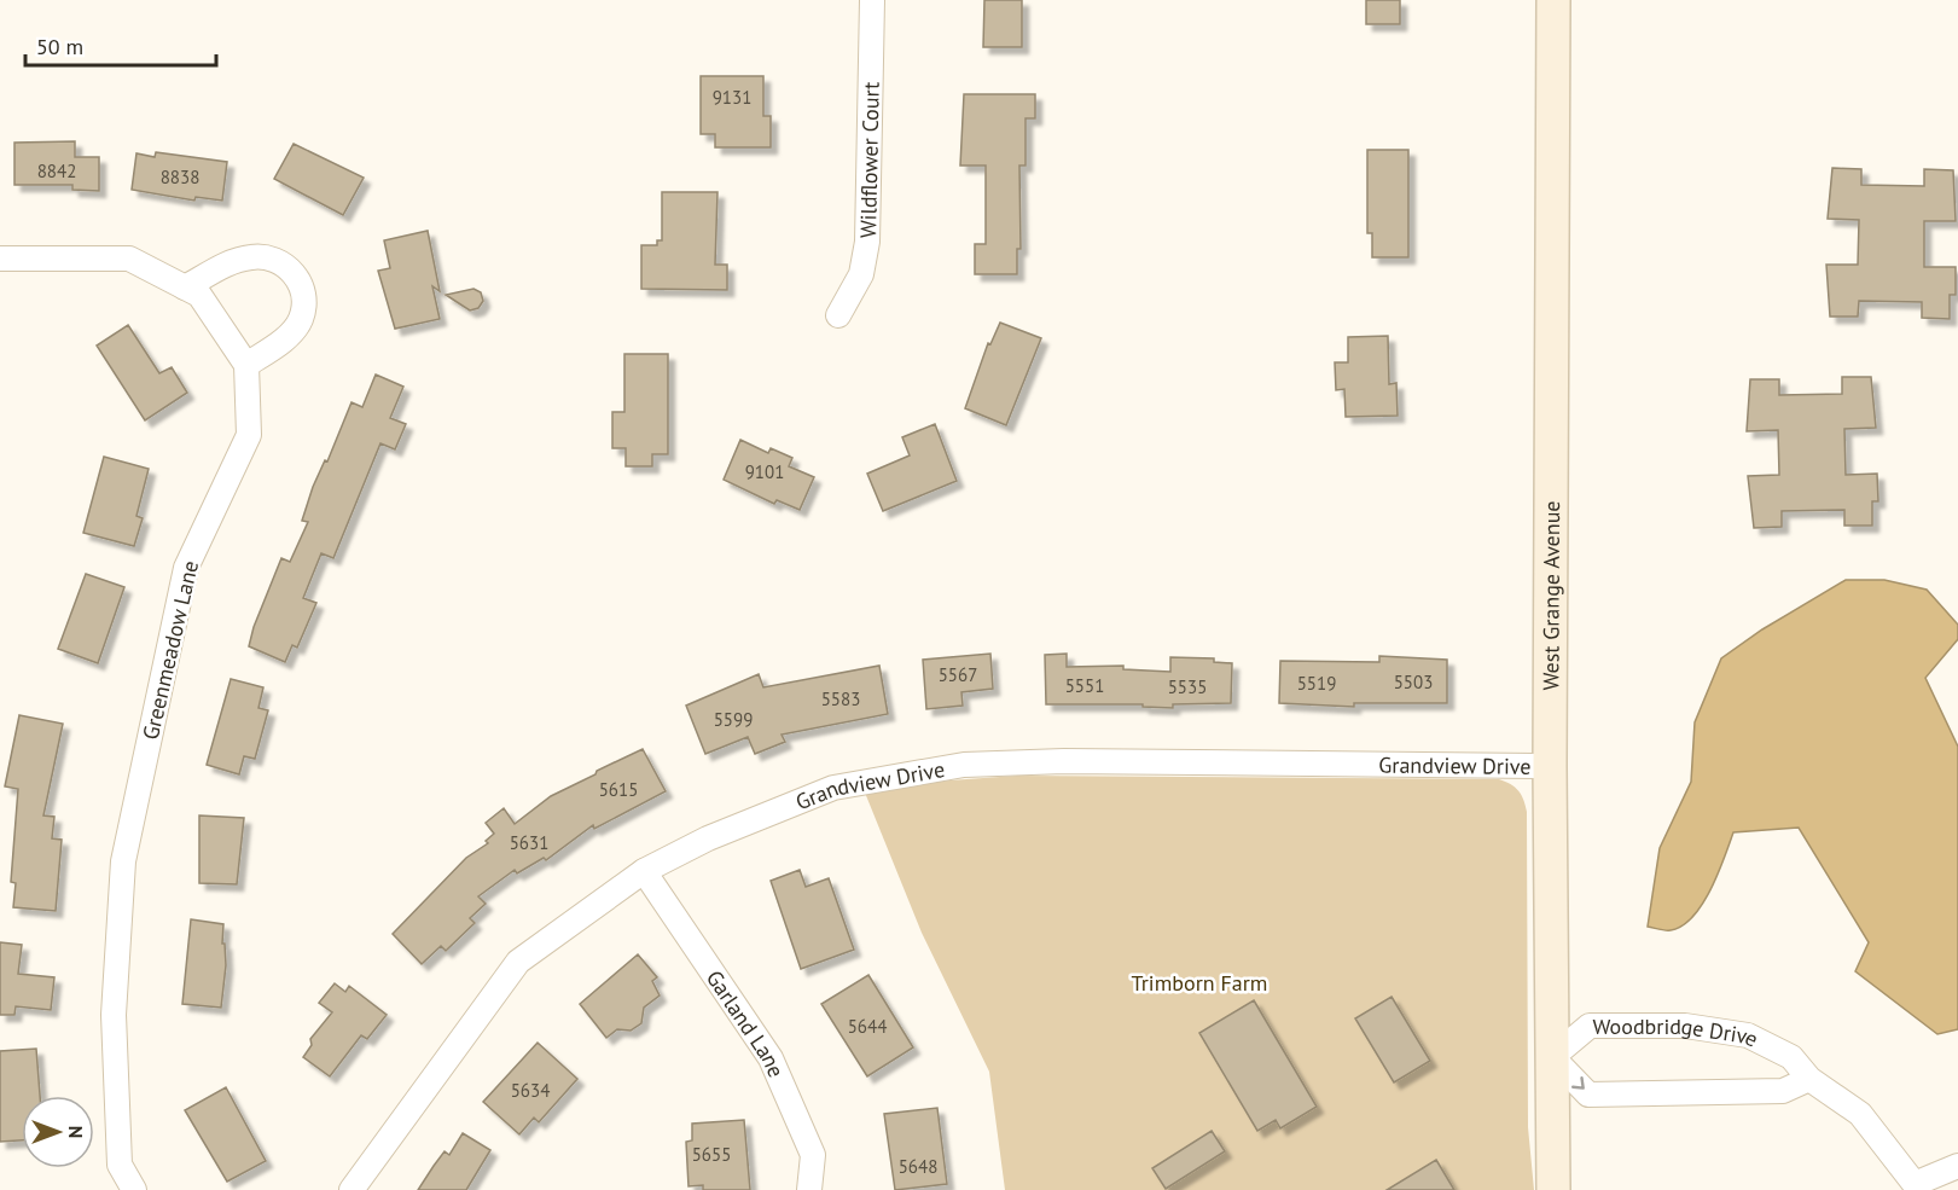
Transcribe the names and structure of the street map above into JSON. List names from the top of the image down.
{
  "streets": {
    "street": [
      "Wildflower Court",
      "West Grange Avenue",
      "Greenmeadow Lane",
      "Grandview Drive",
      "Garland Lane",
      "Woodbridge Drive"
    ]
  },
  "crossings": [
    ["West Grange Avenue", "Grandview Drive"],
    ["West Grange Avenue", "Woodbridge Drive"],
    ["Grandview Drive", "Garland Lane"]
  ],
  "parks": ["Trimborn Farm"],
  "house_numbers": [
    "9131",
    "8842",
    "8838",
    "9101",
    "5567",
    "5503",
    "5519",
    "5551",
    "5535",
    "5583",
    "5599",
    "5615",
    "5631",
    "5644",
    "5634",
    "5655",
    "5648"
  ],
  "scale_bar": "50 m",
  "north": "right"
}
